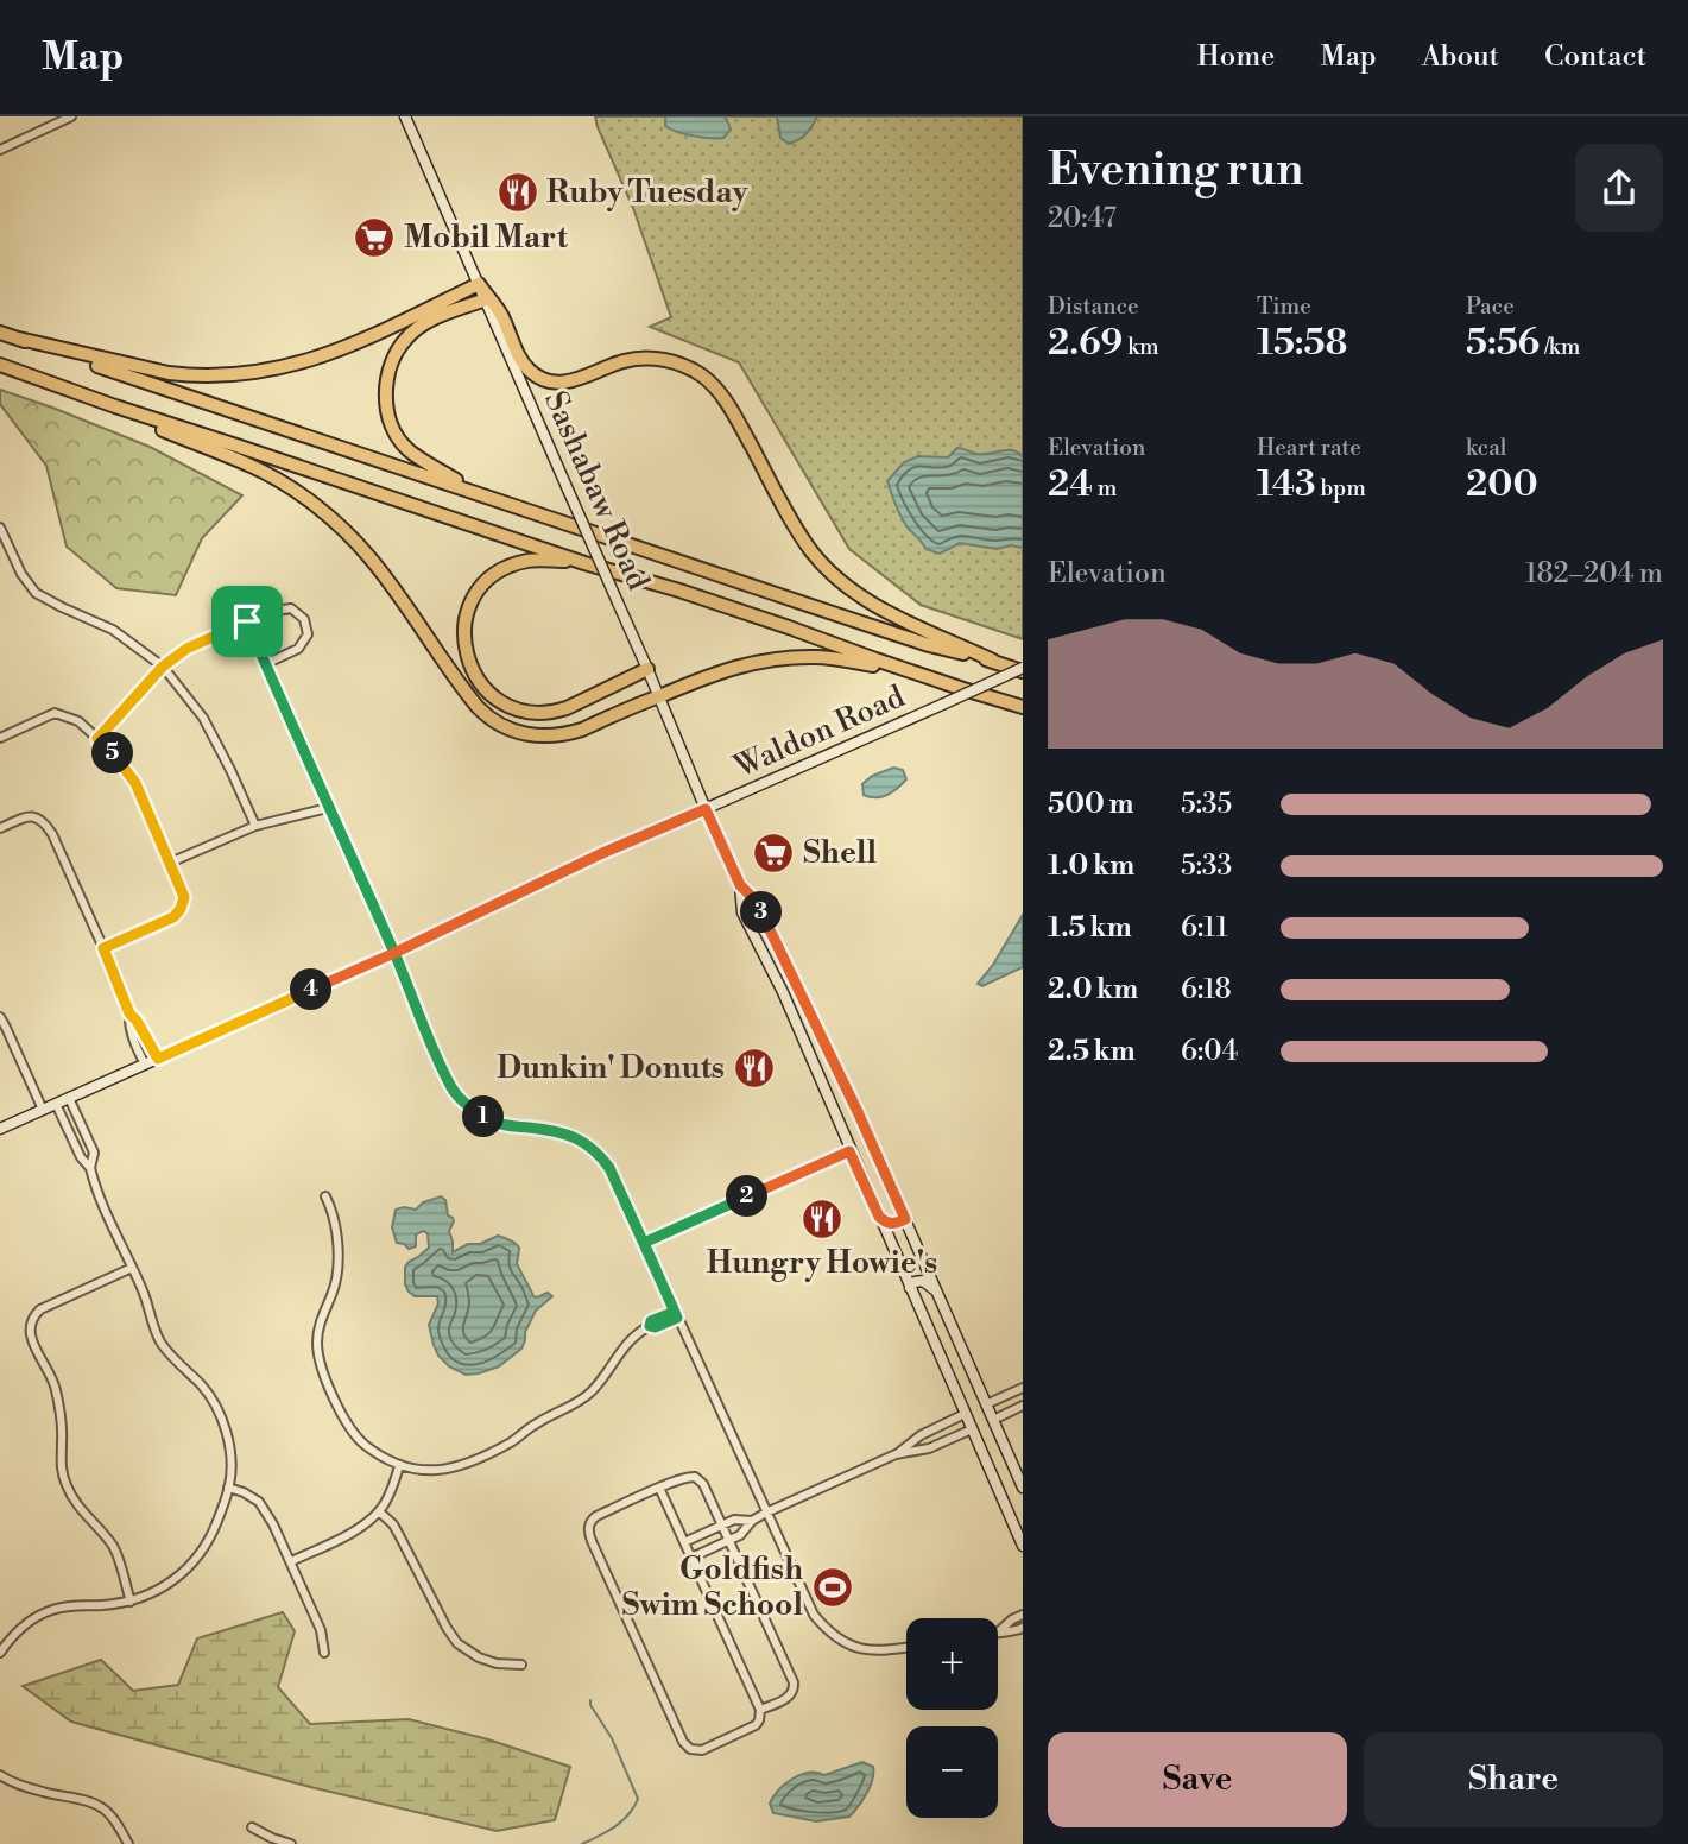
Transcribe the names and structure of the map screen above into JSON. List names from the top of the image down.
{
  "streets": {
    "main road": ["Sashabaw Road", "Waldon Road"]
  },
  "crossings": [
    ["Sashabaw Road", "Waldon Road"]
  ],
  "places": {
    "restaurant": ["Ruby Tuesday", "Dunkin' Donuts", "Hungry Howie's"],
    "supermarket": ["Mobil Mart", "Shell"],
    "sports": ["Goldfish Swim School"]
  },
  "page": {
    "header": "Map",
    "nav": [
      "Home",
      "Map",
      "About",
      "Contact"
    ],
    "heading": ["Evening run", "20:47"],
    "stats": [
      ["Distance", "2.69 km"],
      ["Time", "15:58"],
      ["Pace", "5:56 /km"],
      ["Elevation", "24 m"],
      ["Heart rate", "143 bpm"],
      ["kcal", "200"]
    ],
    "chart": ["Elevation", "182–204 m"],
    "pins": [
      "5",
      "3",
      "4",
      "1",
      "2"
    ],
    "list": [
      {
        "name": "500 m",
        "note": "5:35"
      },
      {
        "name": "1.0 km",
        "note": "5:33"
      },
      {
        "name": "1.5 km",
        "note": "6:11"
      },
      {
        "name": "2.0 km",
        "note": "6:18"
      },
      {
        "name": "2.5 km",
        "note": "6:04"
      }
    ],
    "map_buttons": ["+", "−"],
    "buttons": ["Save", "Share"]
  }
}
